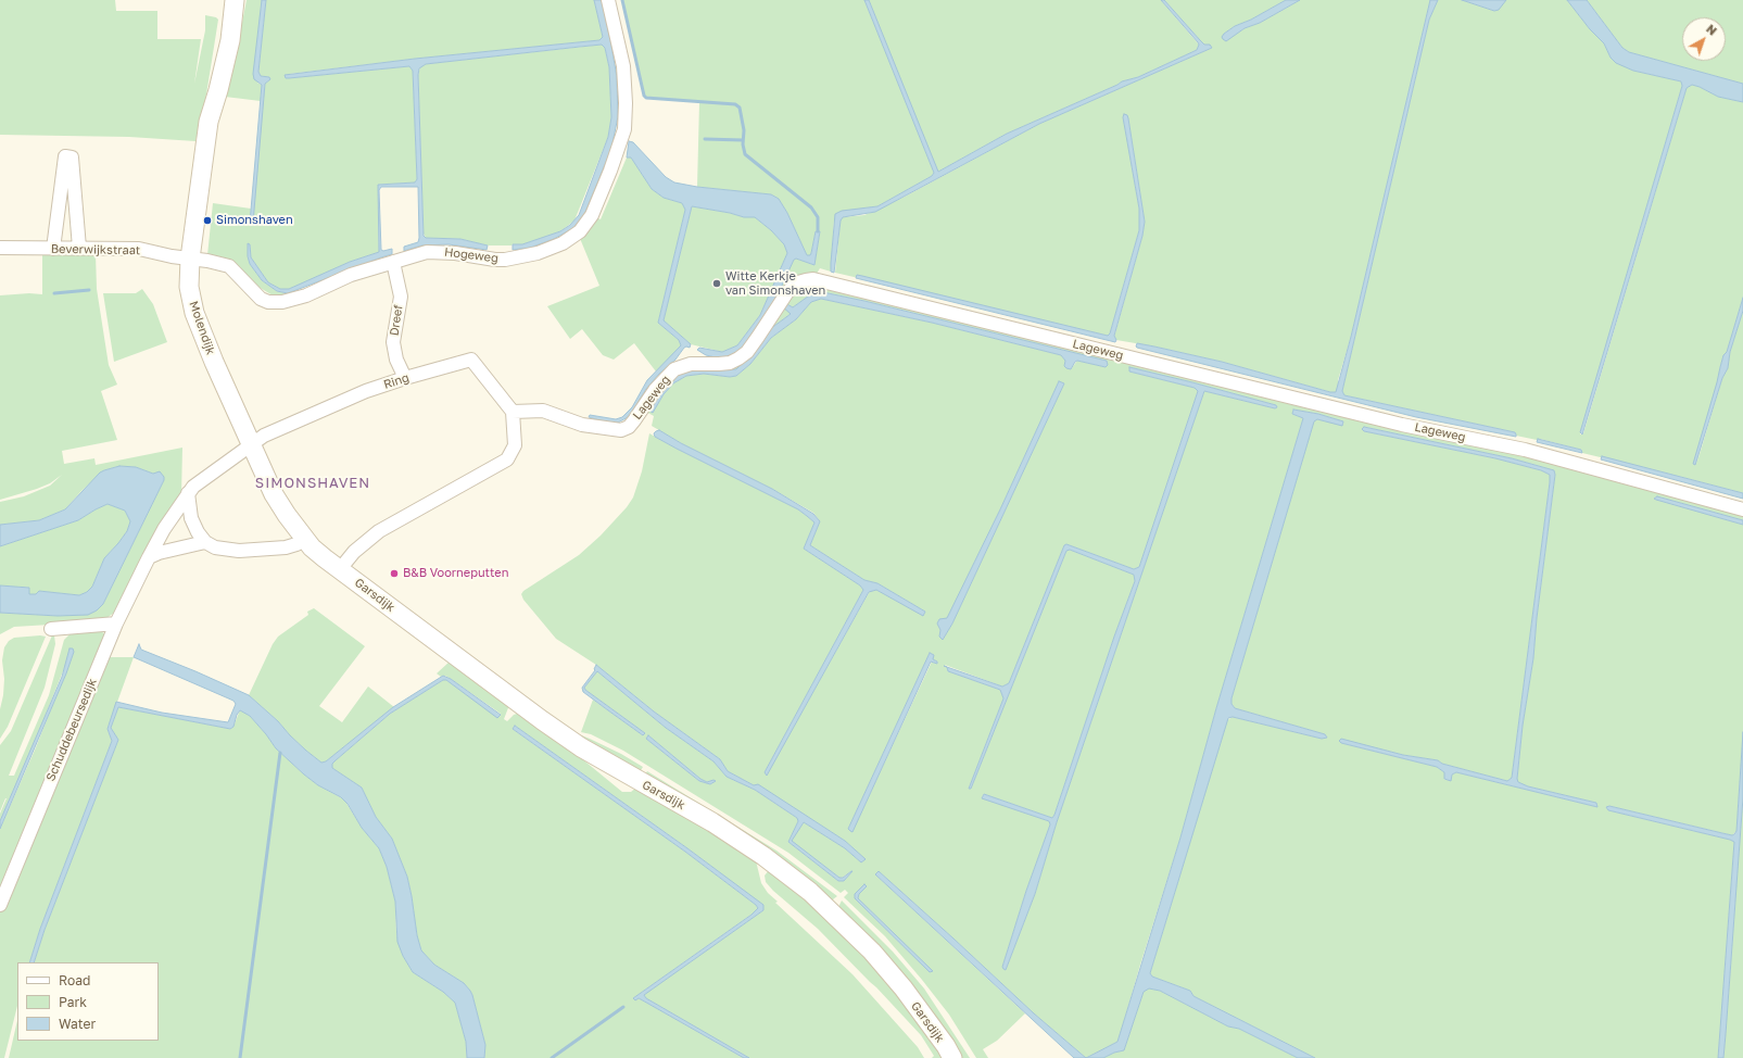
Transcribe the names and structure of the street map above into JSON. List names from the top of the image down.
{
  "streets": {
    "main road": ["Molendijk", "Garsdijk"],
    "street": [
      "Beverwijkstraat",
      "Hogeweg",
      "Dreef",
      "Lageweg",
      "Ring",
      "Schuddebeursedijk"
    ]
  },
  "crossings": [
    ["Beverwijkstraat", "Hogeweg"],
    ["Beverwijkstraat", "Molendijk"],
    ["Hogeweg", "Dreef"],
    ["Hogeweg", "Molendijk"],
    ["Dreef", "Ring"],
    ["Molendijk", "Ring"],
    ["Molendijk", "Garsdijk"],
    ["Lageweg", "Ring"],
    ["Ring", "Schuddebeursedijk"]
  ],
  "districts": ["SIMONSHAVEN"],
  "places": ["Simonshaven", "Witte Kerkje van Simonshaven", "B&B Voorneputten"],
  "legend": ["Road", "Park", "Water"],
  "north": "top right"
}
